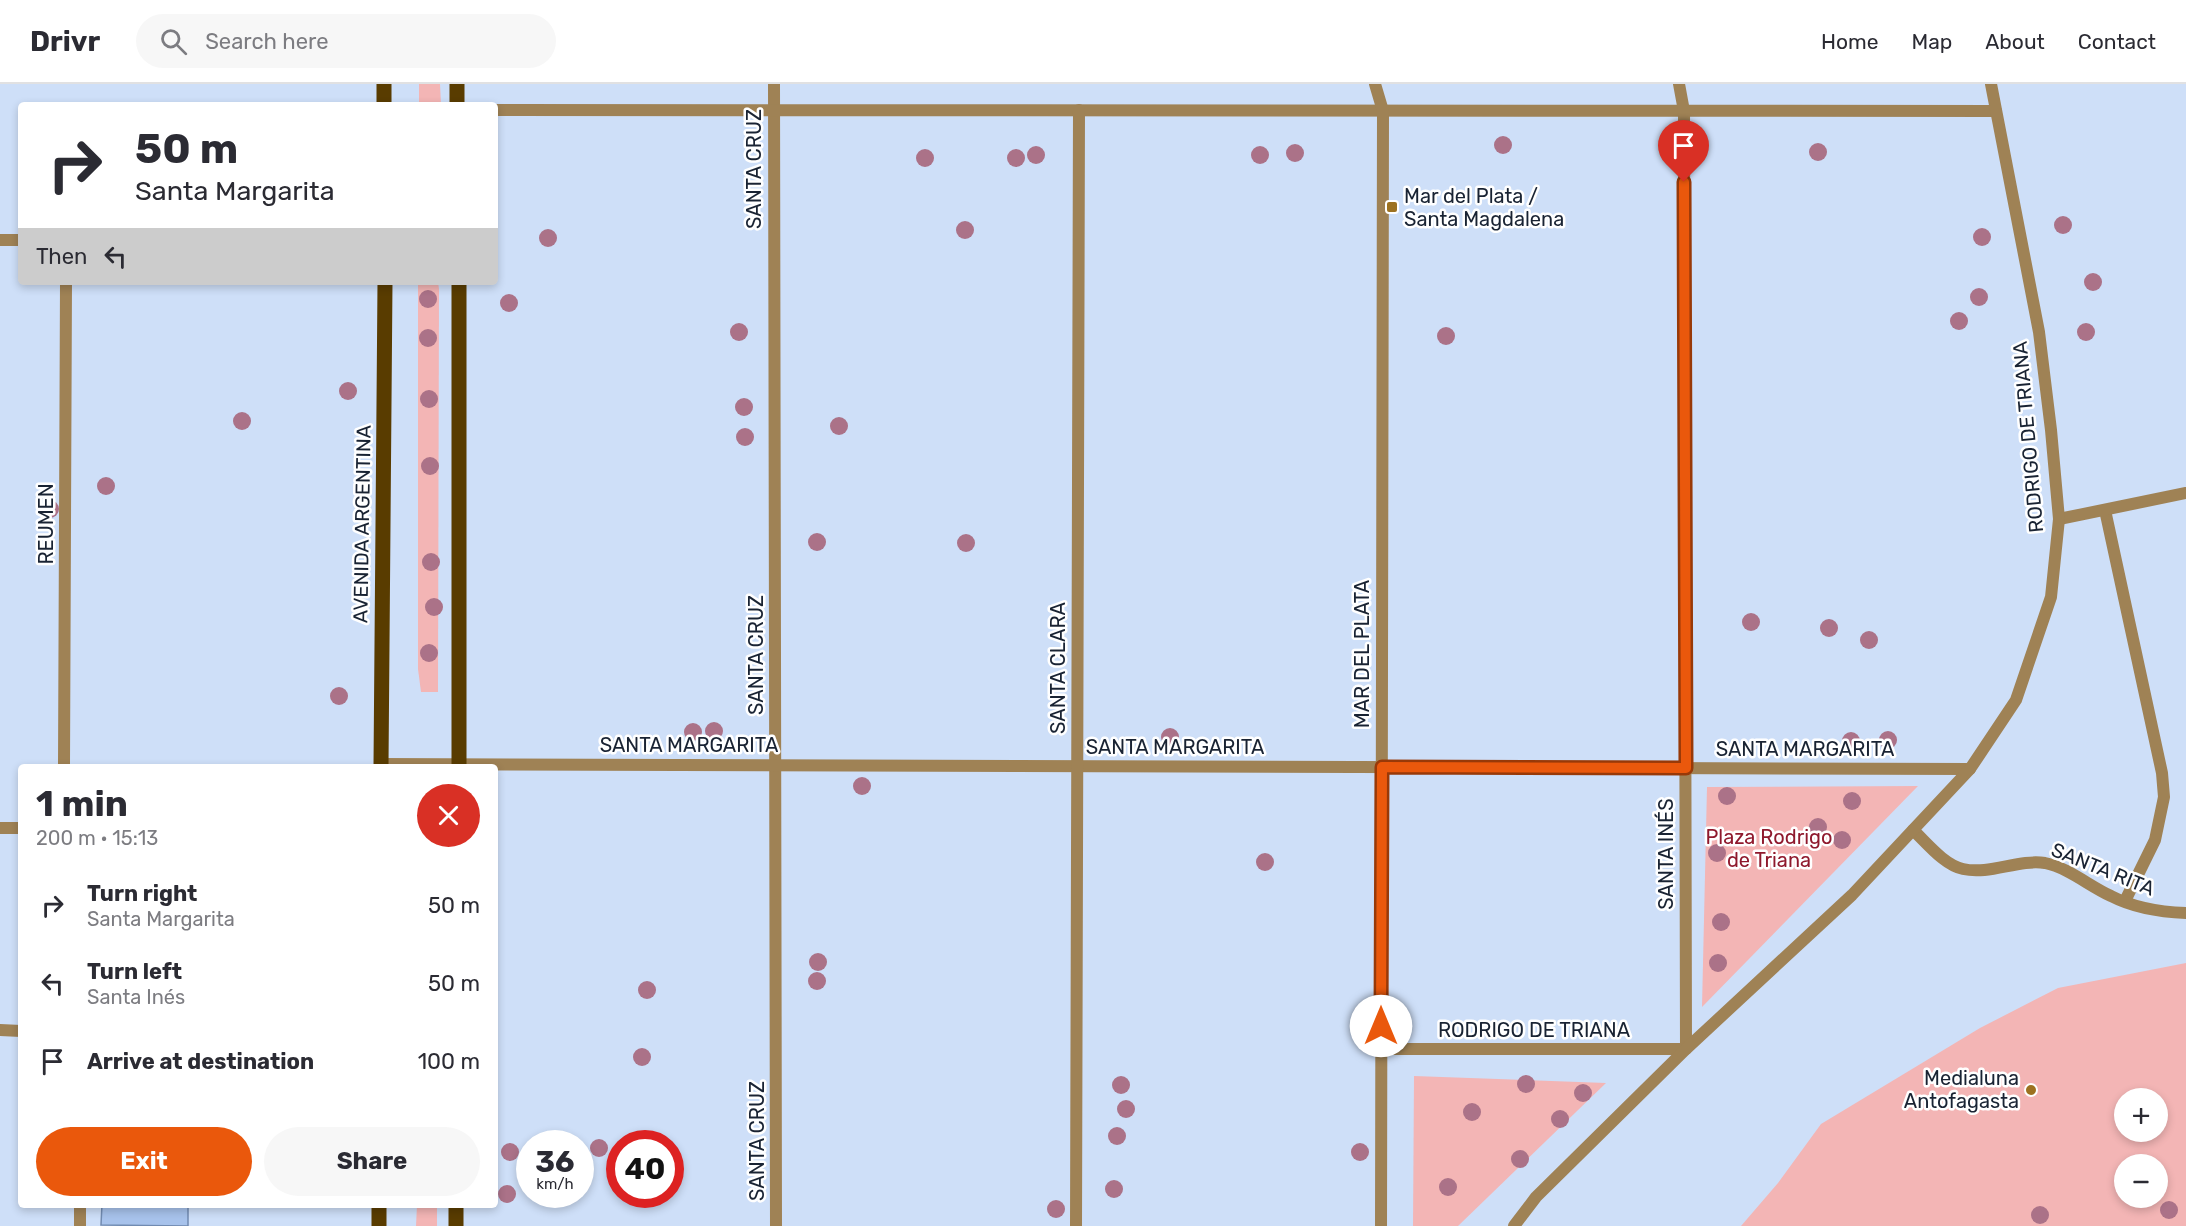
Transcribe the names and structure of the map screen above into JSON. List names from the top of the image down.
{
  "streets": {
    "main road": ["AVENIDA ARGENTINA"],
    "street": [
      "SANTA CRUZ",
      "RODRIGO DE TRIANA",
      "REUMEN",
      "MAR DEL PLATA",
      "SANTA CLARA",
      "SANTA MARGARITA",
      "SANTA INÉS",
      "SANTA RITA"
    ]
  },
  "crossings": [
    ["SANTA CRUZ", "SANTA MARGARITA"],
    ["RODRIGO DE TRIANA", "MAR DEL PLATA"],
    ["RODRIGO DE TRIANA", "SANTA MARGARITA"],
    ["RODRIGO DE TRIANA", "SANTA INÉS"],
    ["RODRIGO DE TRIANA", "SANTA RITA"],
    ["MAR DEL PLATA", "SANTA MARGARITA"],
    ["SANTA CLARA", "SANTA MARGARITA"],
    ["SANTA MARGARITA", "SANTA INÉS"]
  ],
  "parks": ["Plaza Rodrigo de Triana"],
  "places": {
    "transit": ["Mar del Plata / Santa Magdalena"],
    "other": ["Medialuna Antofagasta"]
  },
  "page": {
    "header": "Drivr",
    "search": "Search here",
    "nav": [
      "Home",
      "Map",
      "About",
      "Contact"
    ],
    "turn": ["50 m", "Santa Margarita"],
    "then": "Then",
    "heading": ["1 min", "200 m · 15:13"],
    "list": [
      {
        "name": "Turn right",
        "note": "Santa Margarita",
        "value": "50 m"
      },
      {
        "name": "Turn left",
        "note": "Santa Inés",
        "value": "50 m"
      },
      {
        "name": "Arrive at destination",
        "value": "100 m"
      }
    ],
    "map_buttons": ["+", "−"],
    "buttons": ["Exit", "Share"],
    "speed": "36 km/h",
    "limit": "40"
  }
}
